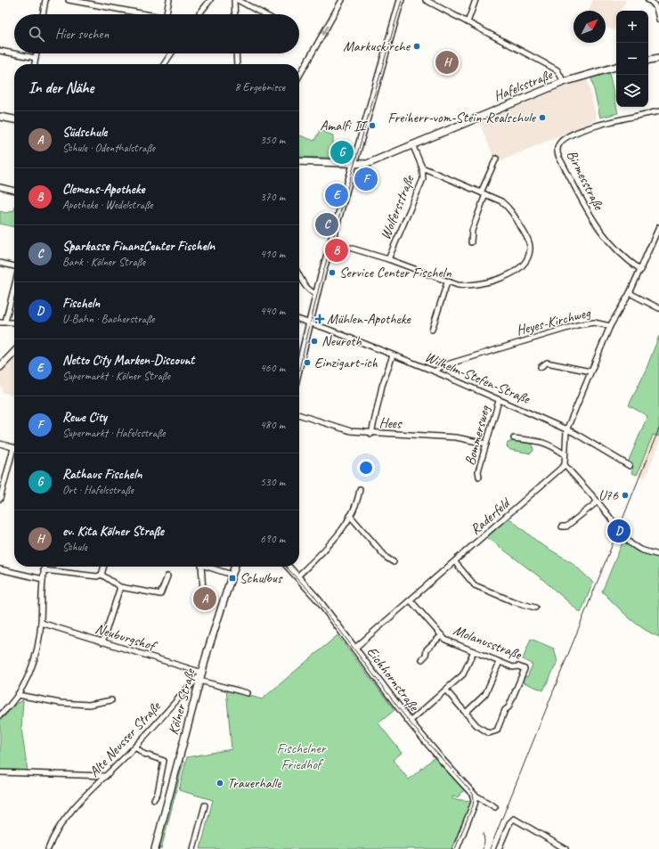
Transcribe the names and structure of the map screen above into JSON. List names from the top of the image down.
{
  "streets": {
    "main road": ["Hafelsstraße", "Eichhornstraße", "Kölner Straße"],
    "street": [
      "Birmesstraße",
      "Wolfersstraße",
      "Heyes-Kirchweg",
      "Wilhelm-Stefen-Straße",
      "Hees",
      "Bommersweg",
      "Raderfeld",
      "Neuburgshof",
      "Molanusstraße",
      "Alte Neusser Straße"
    ]
  },
  "crossings": [
    ["Hafelsstraße", "Wolfersstraße"],
    ["Birmesstraße", "Heyes-Kirchweg"],
    ["Heyes-Kirchweg", "Wilhelm-Stefen-Straße"],
    ["Wilhelm-Stefen-Straße", "Bommersweg"],
    ["Hees", "Bommersweg"],
    ["Raderfeld", "Molanusstraße"],
    ["Raderfeld", "Eichhornstraße"],
    ["Neuburgshof", "Kölner Straße"],
    ["Neuburgshof", "Alte Neusser Straße"],
    ["Kölner Straße", "Alte Neusser Straße"]
  ],
  "parks": ["Fischelner Friedhof"],
  "places": {
    "other": [
      "Markuskirche",
      "Freiherr-vom-Stein-Realschule",
      "Amalfi II",
      "Service Center Fischeln",
      "Neuroth",
      "Einzigart-ich",
      "U76",
      "Trauerhalle"
    ],
    "health": ["Mühlen-Apotheke"],
    "transit": ["Schulbus"]
  },
  "north": "top right",
  "page": {
    "map_buttons": ["+", "−"],
    "search": "Hier suchen",
    "pins": [
      "H",
      "G",
      "F",
      "E",
      "C",
      "B",
      "D",
      "A"
    ],
    "heading": ["In der Nähe", "8 Ergebnisse"],
    "list": [
      {
        "mark": "A",
        "name": "Südschule",
        "note": "Schule · Odenthalstraße",
        "value": "350 m"
      },
      {
        "mark": "B",
        "name": "Clemens-Apotheke",
        "note": "Apotheke · Wedelstraße",
        "value": "370 m"
      },
      {
        "mark": "C",
        "name": "Sparkasse FinanzCenter Fischeln",
        "note": "Bank · Kölner Straße",
        "value": "410 m"
      },
      {
        "mark": "D",
        "name": "Fischeln",
        "note": "U-Bahn · Bacherstraße",
        "value": "440 m"
      },
      {
        "mark": "E",
        "name": "Netto City Marken-Discount",
        "note": "Supermarkt · Kölner Straße",
        "value": "460 m"
      },
      {
        "mark": "F",
        "name": "Rewe City",
        "note": "Supermarkt · Hafelsstraße",
        "value": "480 m"
      },
      {
        "mark": "G",
        "name": "Rathaus Fischeln",
        "note": "Ort · Hafelsstraße",
        "value": "530 m"
      },
      {
        "mark": "H",
        "name": "ev. Kita Kölner Straße",
        "note": "Schule",
        "value": "690 m"
      }
    ]
  }
}
